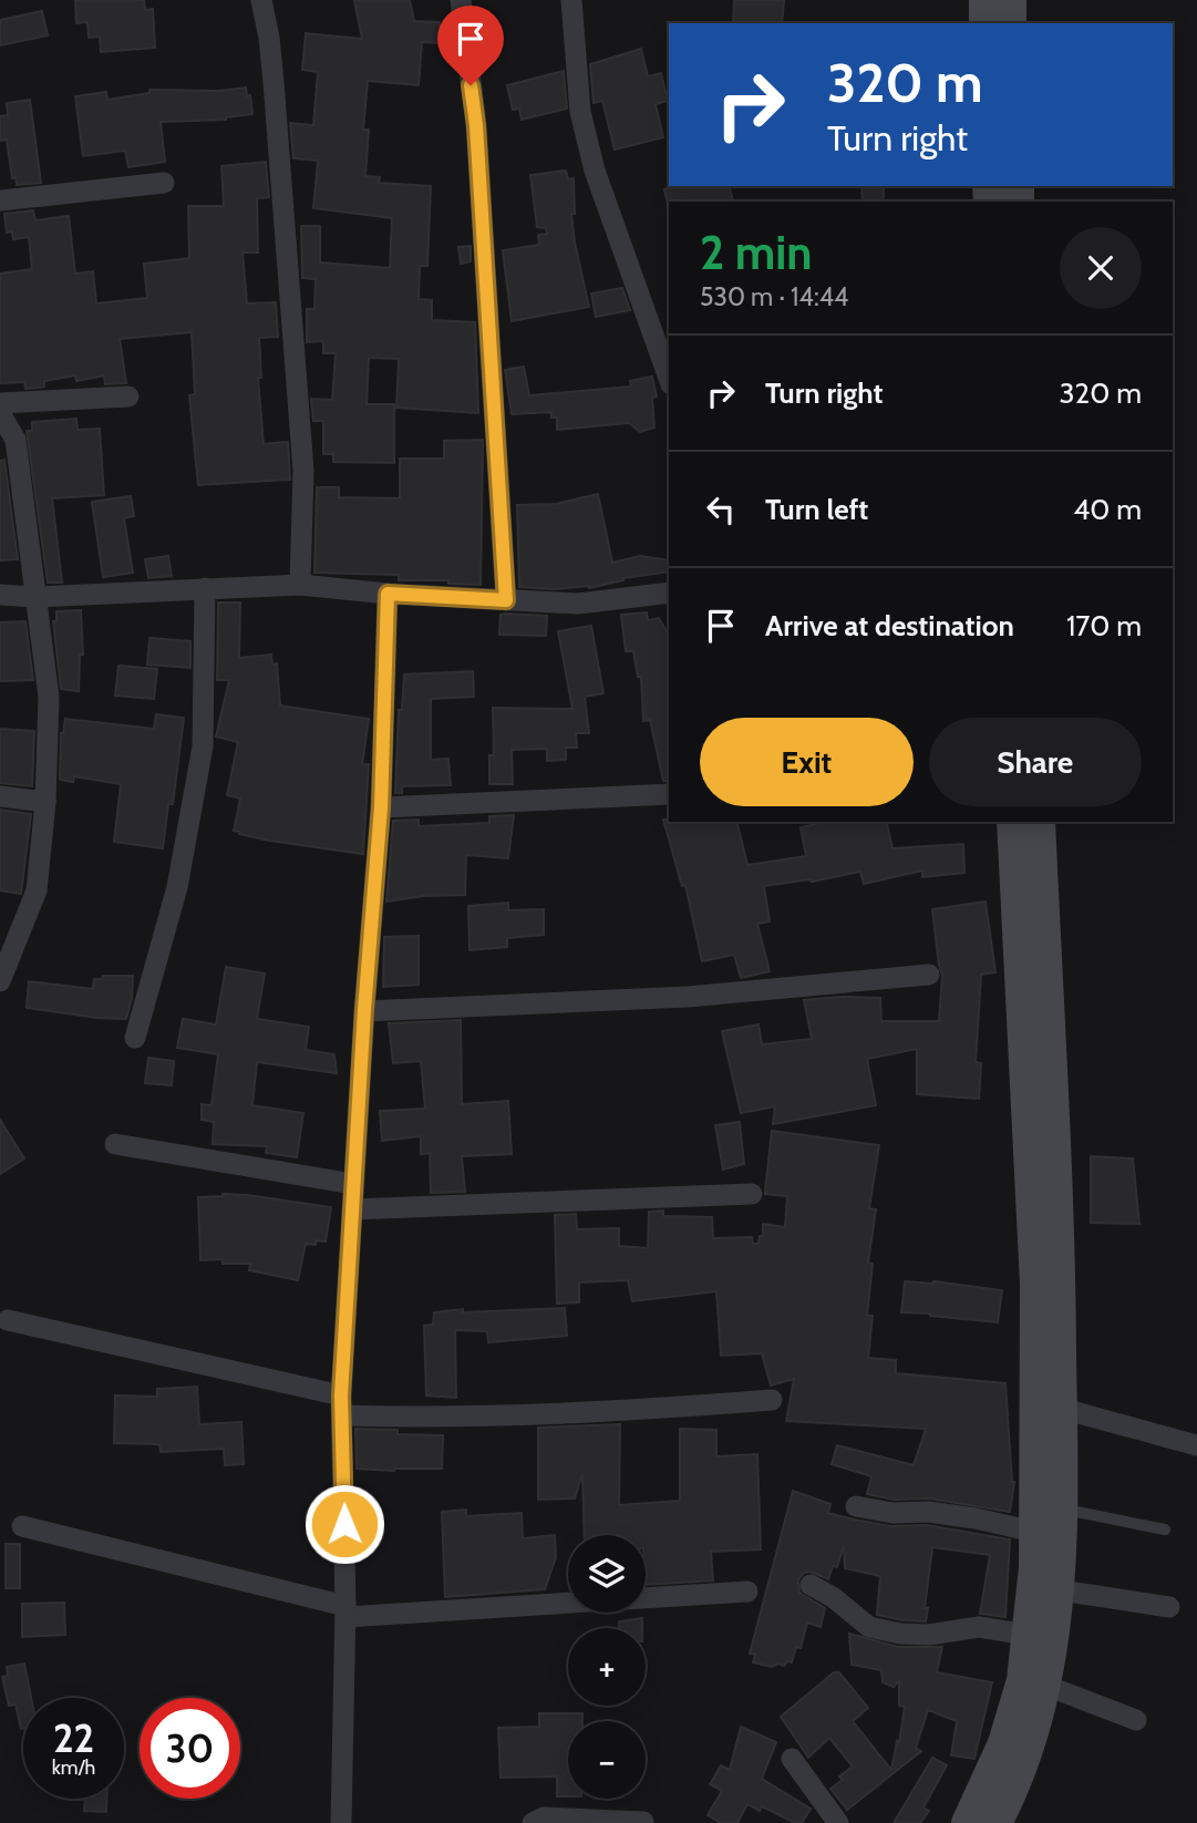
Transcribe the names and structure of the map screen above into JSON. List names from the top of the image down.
{
  "page": {
    "turn": ["320 m", "Turn right"],
    "heading": ["2 min", "530 m · 14:44"],
    "list": [
      {
        "name": "Turn right",
        "value": "320 m"
      },
      {
        "name": "Turn left",
        "value": "40 m"
      },
      {
        "name": "Arrive at destination",
        "value": "170 m"
      }
    ],
    "buttons": ["Exit", "Share"],
    "map_buttons": ["+", "−"],
    "speed": "22 km/h",
    "limit": "30"
  }
}
